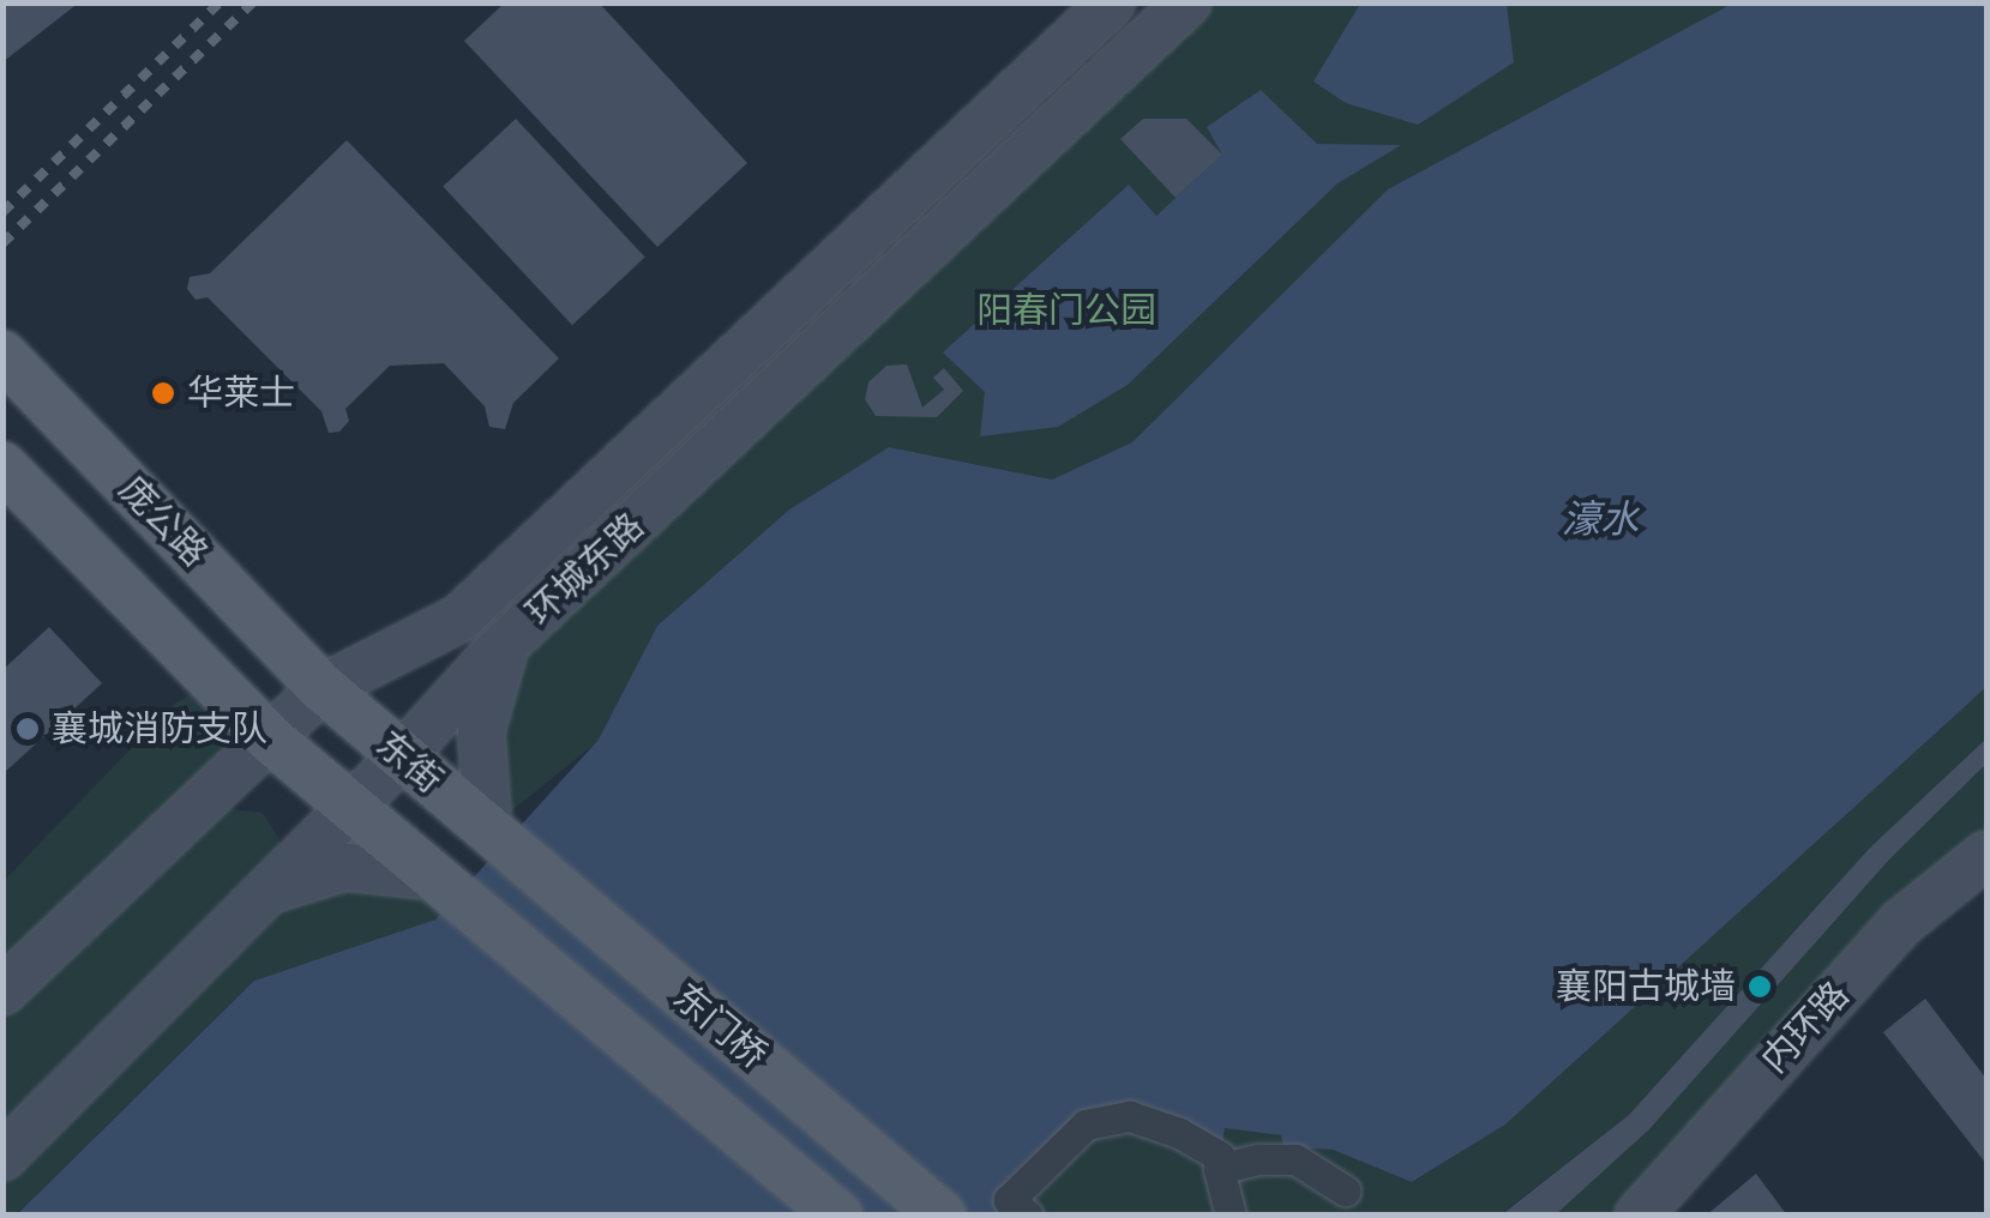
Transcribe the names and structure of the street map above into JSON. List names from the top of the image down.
{
  "streets": {
    "main road": [
      "庞公路",
      "环城东路",
      "东街",
      "东门桥",
      "内环路"
    ]
  },
  "crossings": [
    ["庞公路", "环城东路"],
    ["庞公路", "东街"],
    ["环城东路", "东街"],
    ["东街", "东门桥"]
  ],
  "water": ["濠水"],
  "parks": ["阳春门公园"],
  "places": ["华莱士", "襄城消防支队", "襄阳古城墙"]
}
